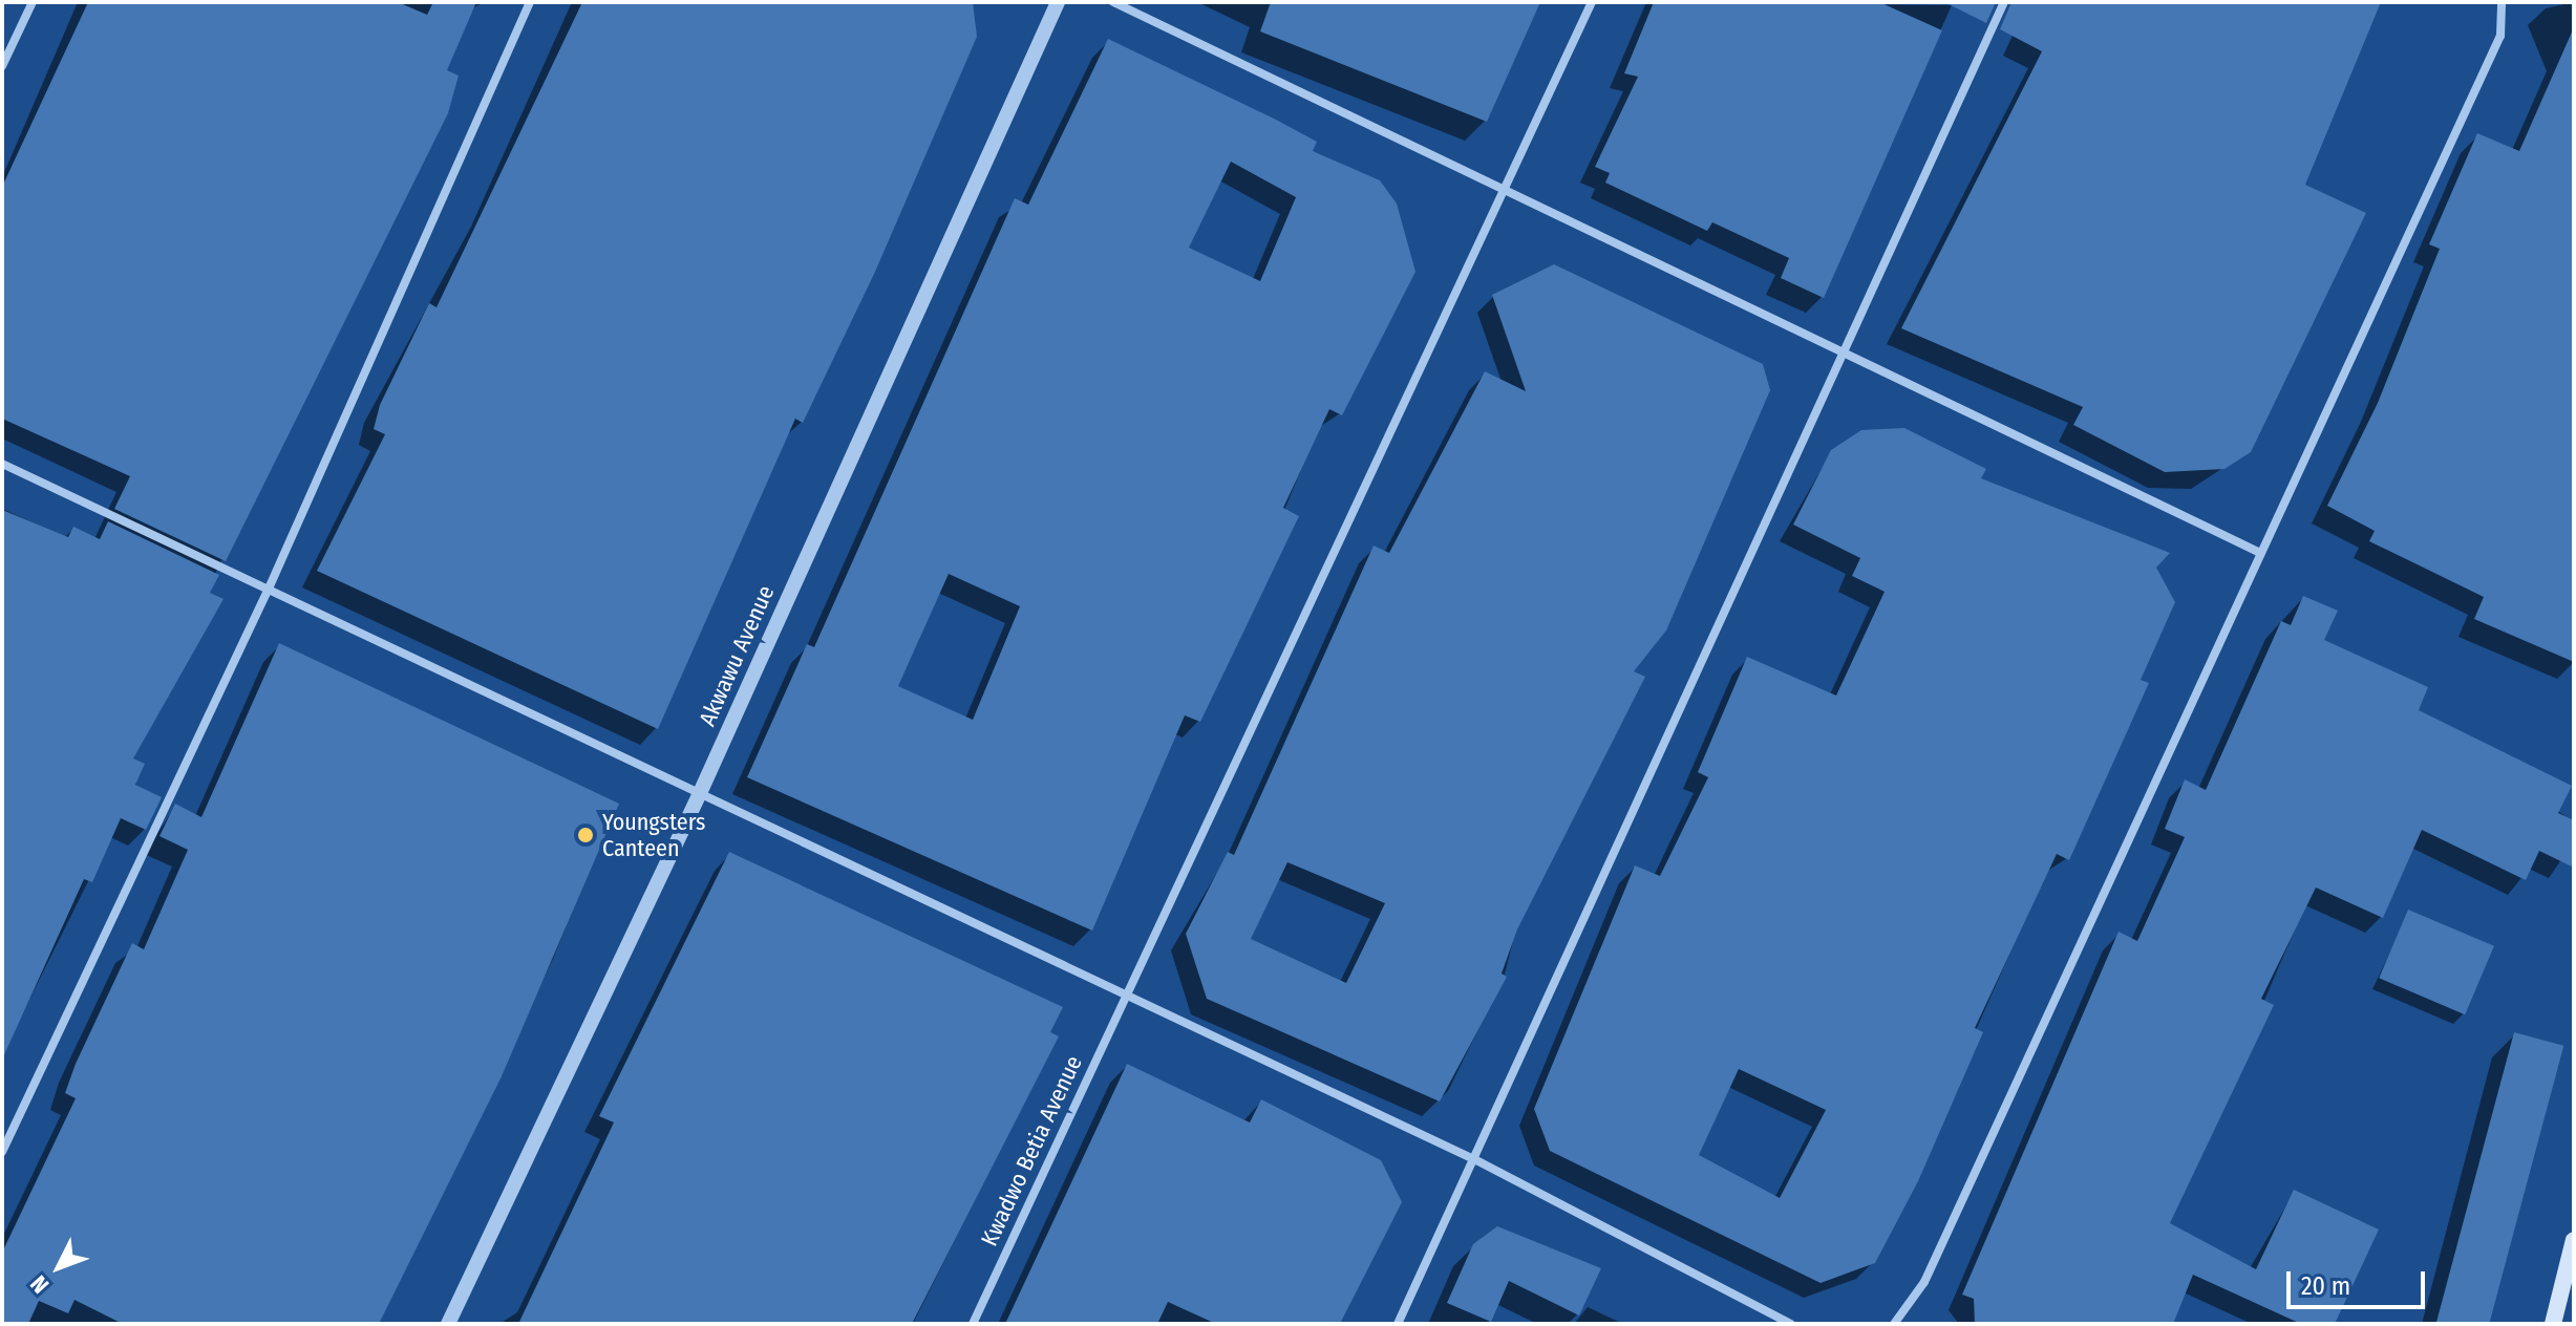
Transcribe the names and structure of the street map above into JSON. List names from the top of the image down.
{
  "streets": {
    "street": ["Akwawu Avenue", "Kwadwo Betia Avenue"]
  },
  "places": ["Youngsters Canteen"],
  "scale_bar": "20 m",
  "north": "bottom left"
}
